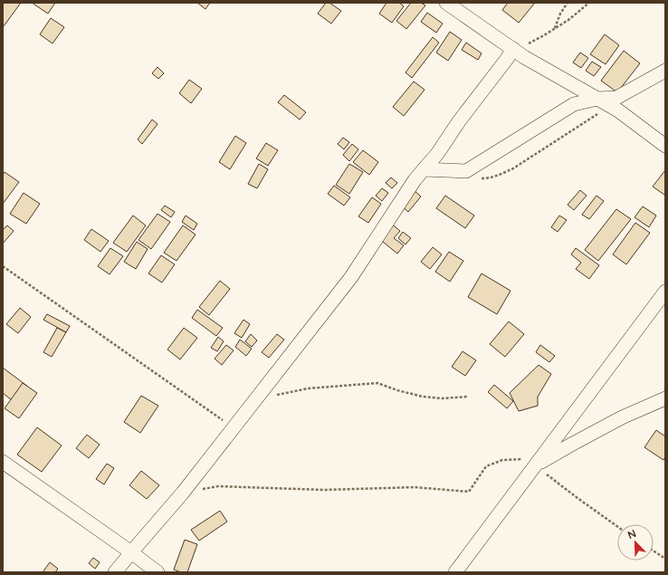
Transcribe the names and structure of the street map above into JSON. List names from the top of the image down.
{
  "north": "top left"
}
